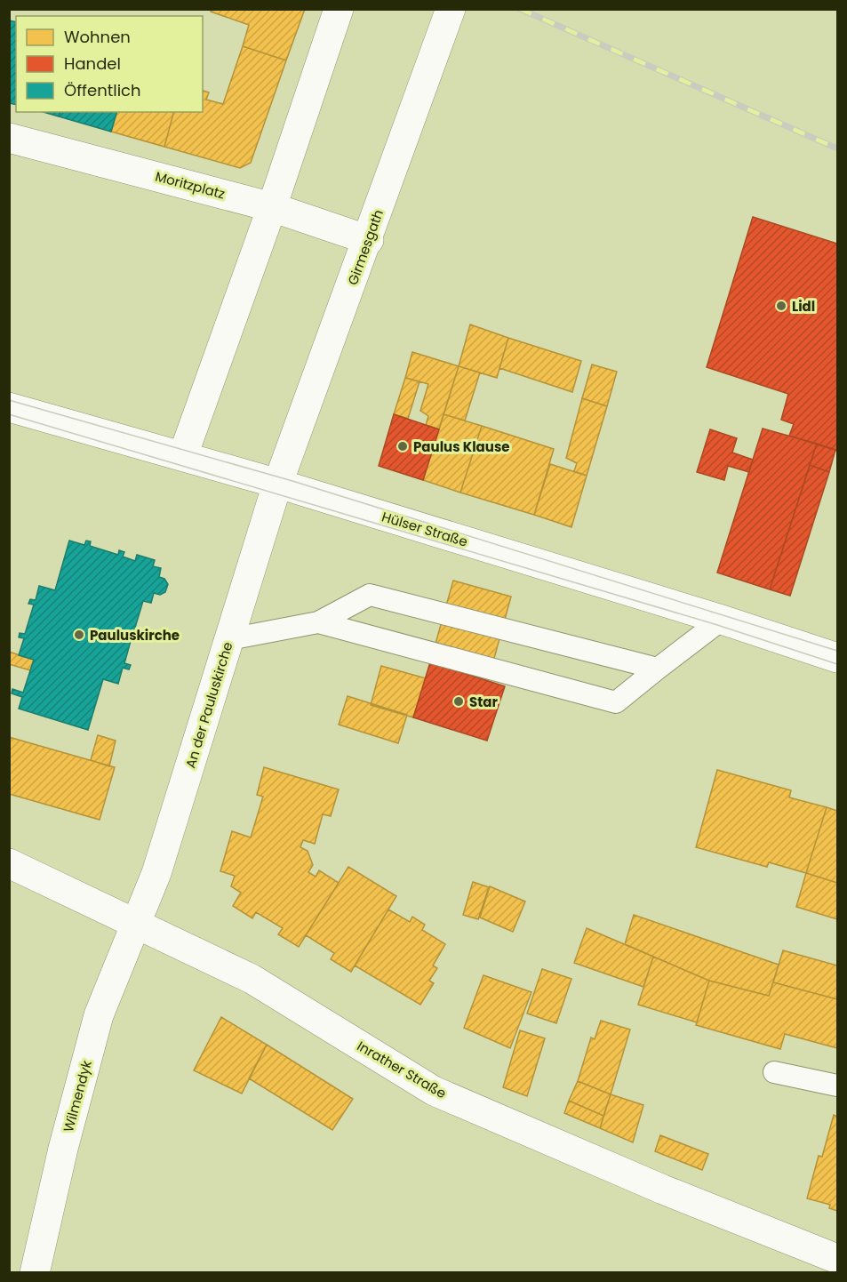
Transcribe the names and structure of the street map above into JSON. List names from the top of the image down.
{
  "streets": {
    "street": [
      "Moritzplatz",
      "Girmesgath",
      "Hülser Straße",
      "An der Pauluskirche",
      "Inrather Straße",
      "Wilmendyk"
    ]
  },
  "crossings": [
    ["Moritzplatz", "Girmesgath"],
    ["Girmesgath", "Hülser Straße"],
    ["Girmesgath", "An der Pauluskirche"],
    ["Hülser Straße", "An der Pauluskirche"],
    ["An der Pauluskirche", "Inrather Straße"],
    ["An der Pauluskirche", "Wilmendyk"],
    ["Inrather Straße", "Wilmendyk"]
  ],
  "places": [
    "Lidl",
    "Paulus Klause",
    "Pauluskirche",
    "Star"
  ],
  "legend": ["Wohnen", "Handel", "Öffentlich"]
}
